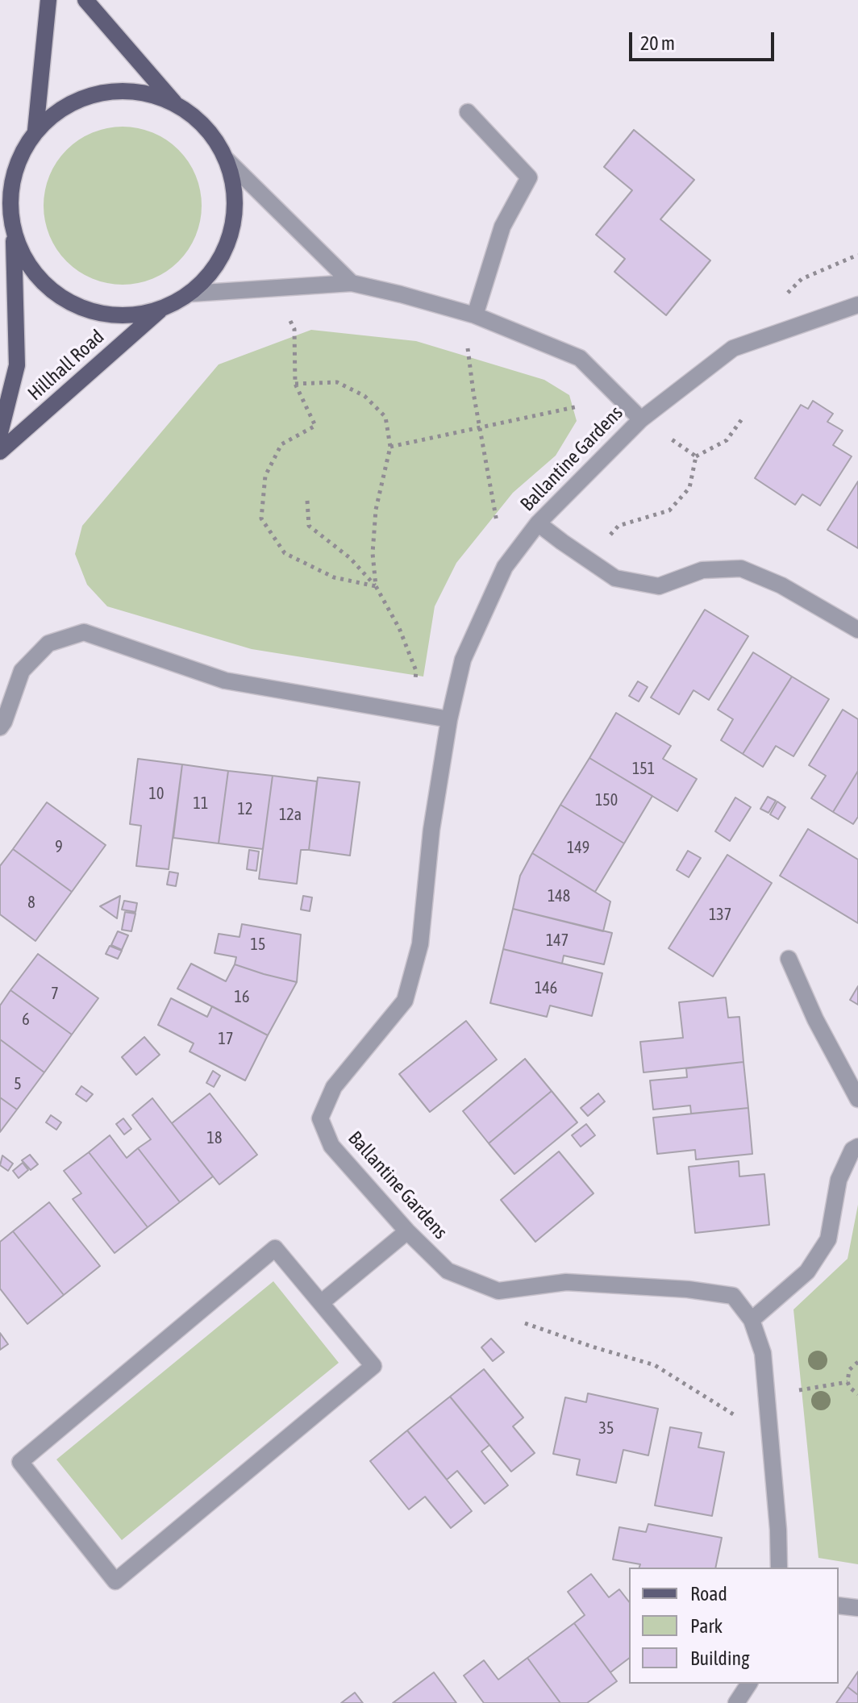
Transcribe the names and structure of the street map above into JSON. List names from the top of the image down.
{
  "streets": {
    "main road": ["Hillhall Road"],
    "street": ["Ballantine Gardens"]
  },
  "crossings": [
    ["Hillhall Road", "Ballantine Gardens"]
  ],
  "house_numbers": [
    "151",
    "10",
    "150",
    "11",
    "12",
    "12a",
    "9",
    "149",
    "148",
    "8",
    "137",
    "147",
    "15",
    "146",
    "7",
    "16",
    "6",
    "17",
    "5",
    "18",
    "35"
  ],
  "legend": ["Road", "Park", "Building"],
  "scale_bar": "20 m"
}
